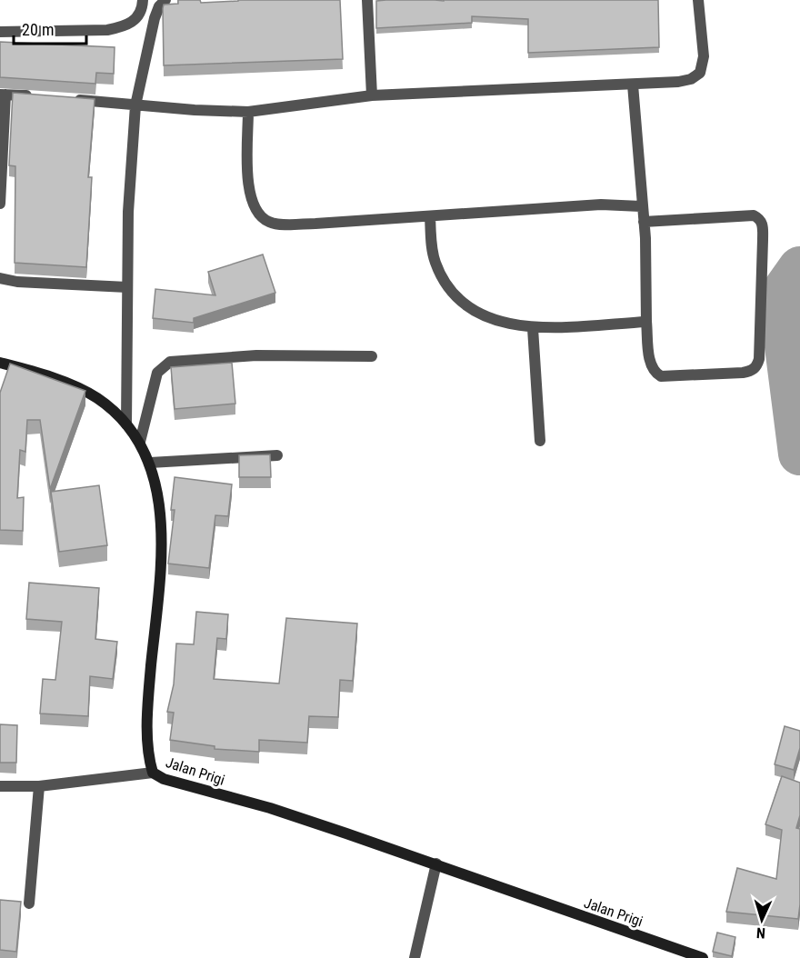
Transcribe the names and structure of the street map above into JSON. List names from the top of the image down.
{
  "streets": {
    "street": ["Jalan Prigi"]
  },
  "scale_bar": "20 m",
  "north": "bottom"
}
